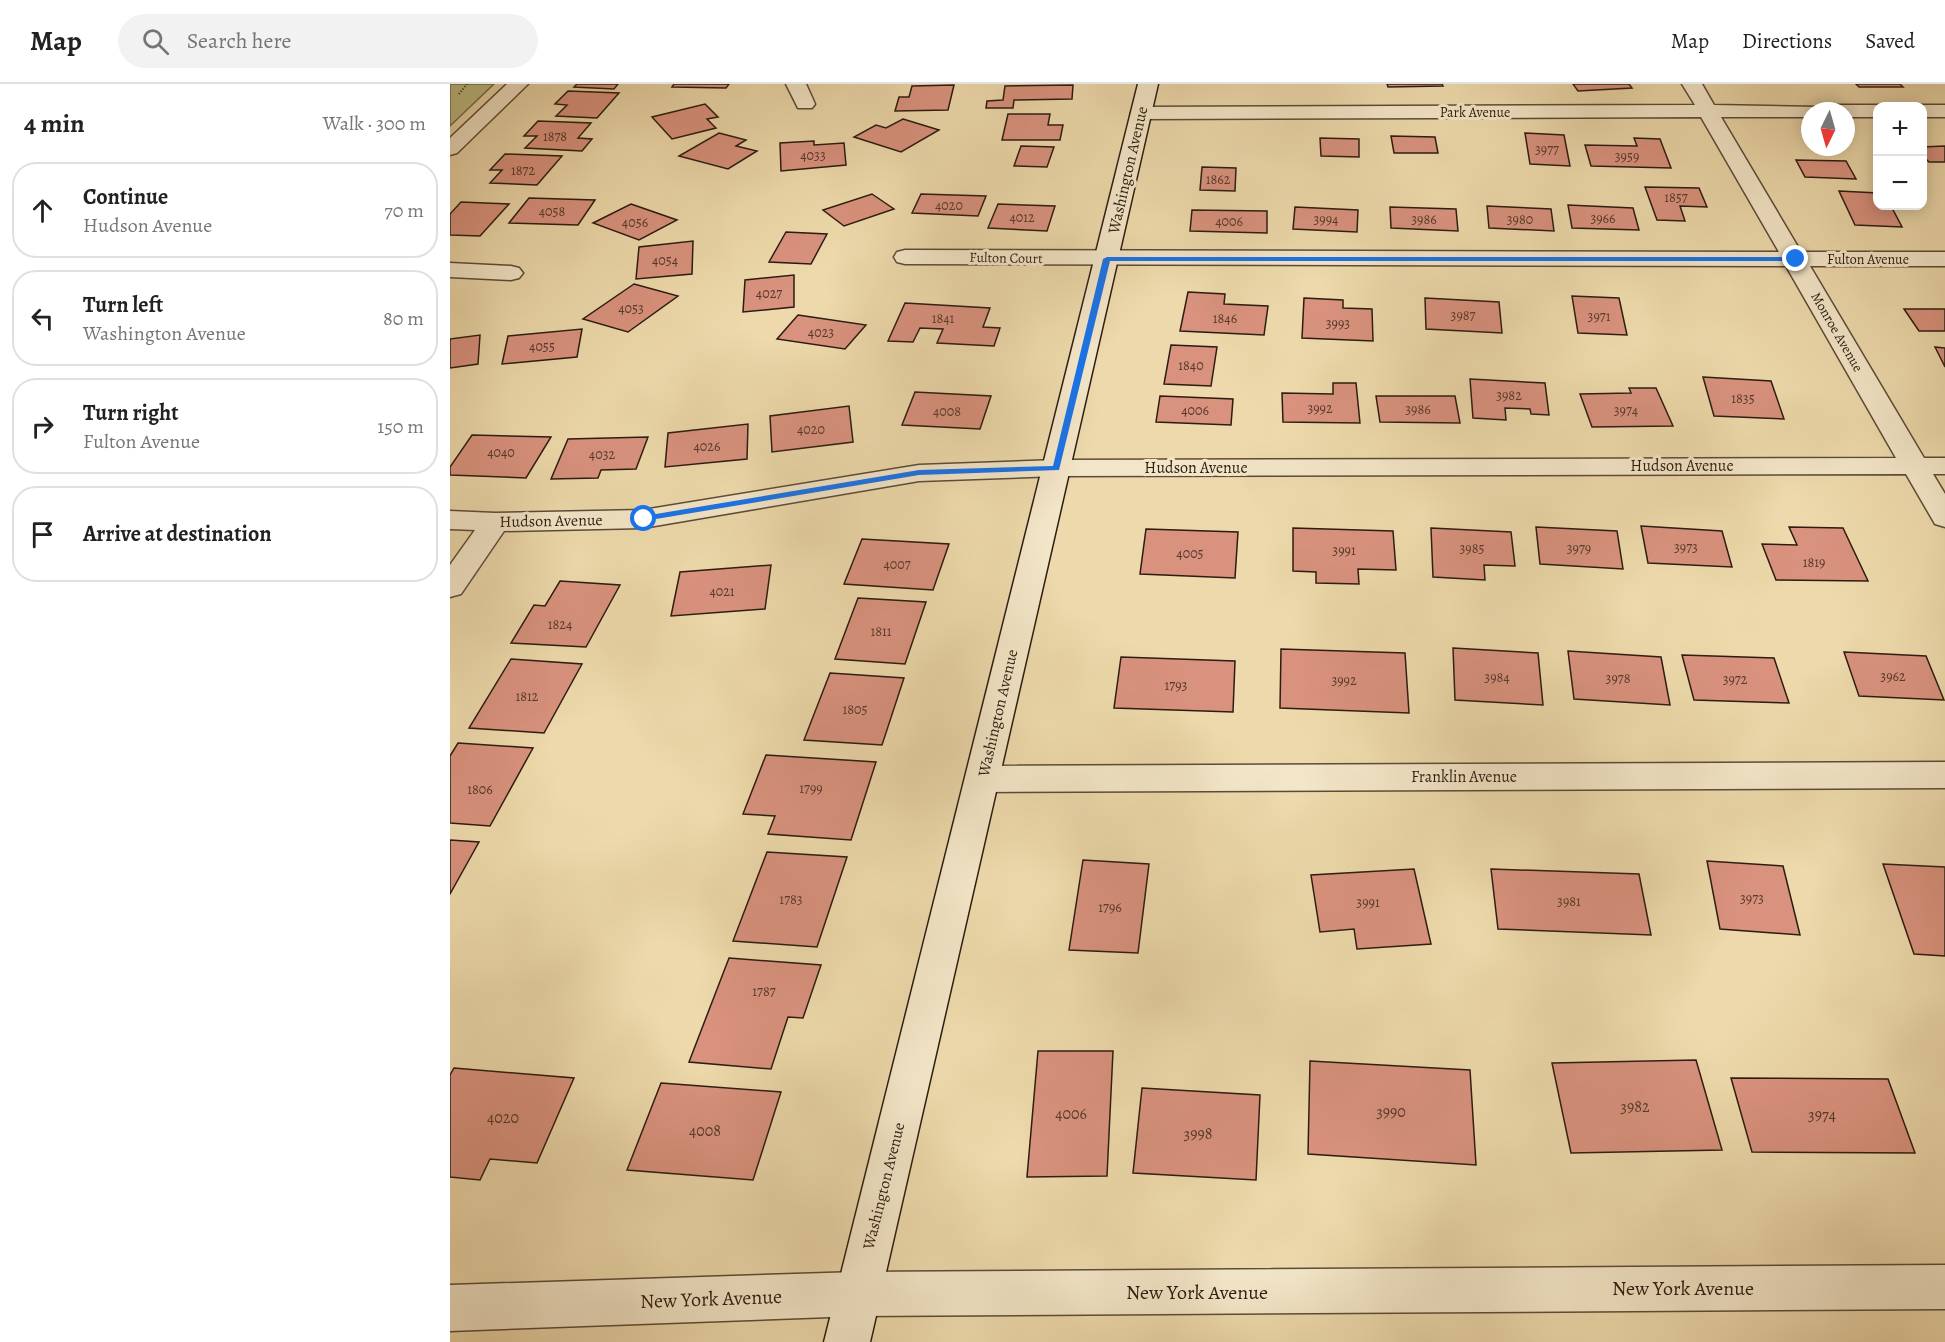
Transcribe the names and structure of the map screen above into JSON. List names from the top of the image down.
{
  "streets": {
    "street": [
      "Park Avenue",
      "Washington Avenue",
      "Fulton Court",
      "Fulton Avenue",
      "Monroe Avenue",
      "Hudson Avenue",
      "Franklin Avenue",
      "New York Avenue"
    ]
  },
  "crossings": [
    ["Park Avenue", "Washington Avenue"],
    ["Park Avenue", "Monroe Avenue"],
    ["Washington Avenue", "Fulton Court"],
    ["Washington Avenue", "Fulton Avenue"],
    ["Washington Avenue", "Hudson Avenue"],
    ["Washington Avenue", "Franklin Avenue"],
    ["Washington Avenue", "New York Avenue"],
    ["Fulton Court", "Fulton Avenue"],
    ["Fulton Avenue", "Monroe Avenue"],
    ["Monroe Avenue", "Hudson Avenue"]
  ],
  "house_numbers": [
    "1878",
    "3977",
    "4033",
    "3959",
    "1872",
    "1862",
    "1857",
    "4020",
    "4058",
    "4012",
    "3966",
    "3994",
    "3986",
    "3980",
    "4006",
    "4056",
    "4054",
    "4027",
    "4053",
    "3987",
    "3971",
    "1841",
    "1846",
    "3993",
    "4023",
    "4055",
    "1840",
    "3982",
    "1835",
    "3992",
    "3986",
    "4006",
    "3974",
    "4008",
    "4020",
    "4026",
    "4040",
    "4032",
    "3973",
    "3985",
    "3979",
    "3991",
    "4005",
    "1819",
    "4007",
    "4021",
    "1824",
    "1811",
    "3962",
    "3984",
    "3978",
    "3972",
    "3992",
    "1793",
    "1812",
    "1805",
    "1799",
    "1806",
    "3973",
    "1783",
    "3981",
    "3991",
    "1796",
    "1787",
    "3982",
    "3990",
    "4006",
    "3974",
    "4020",
    "4008",
    "3998"
  ],
  "north": "bottom",
  "page": {
    "header": "Map",
    "search": "Search here",
    "nav": ["Map", "Directions", "Saved"],
    "heading": ["4 min", "Walk · 300 m"],
    "map_buttons": ["+", "−"],
    "list": [
      ["Continue", "Hudson Avenue", "70 m"],
      ["Turn left", "Washington Avenue", "80 m"],
      ["Turn right", "Fulton Avenue", "150 m"],
      "Arrive at destination"
    ]
  }
}
